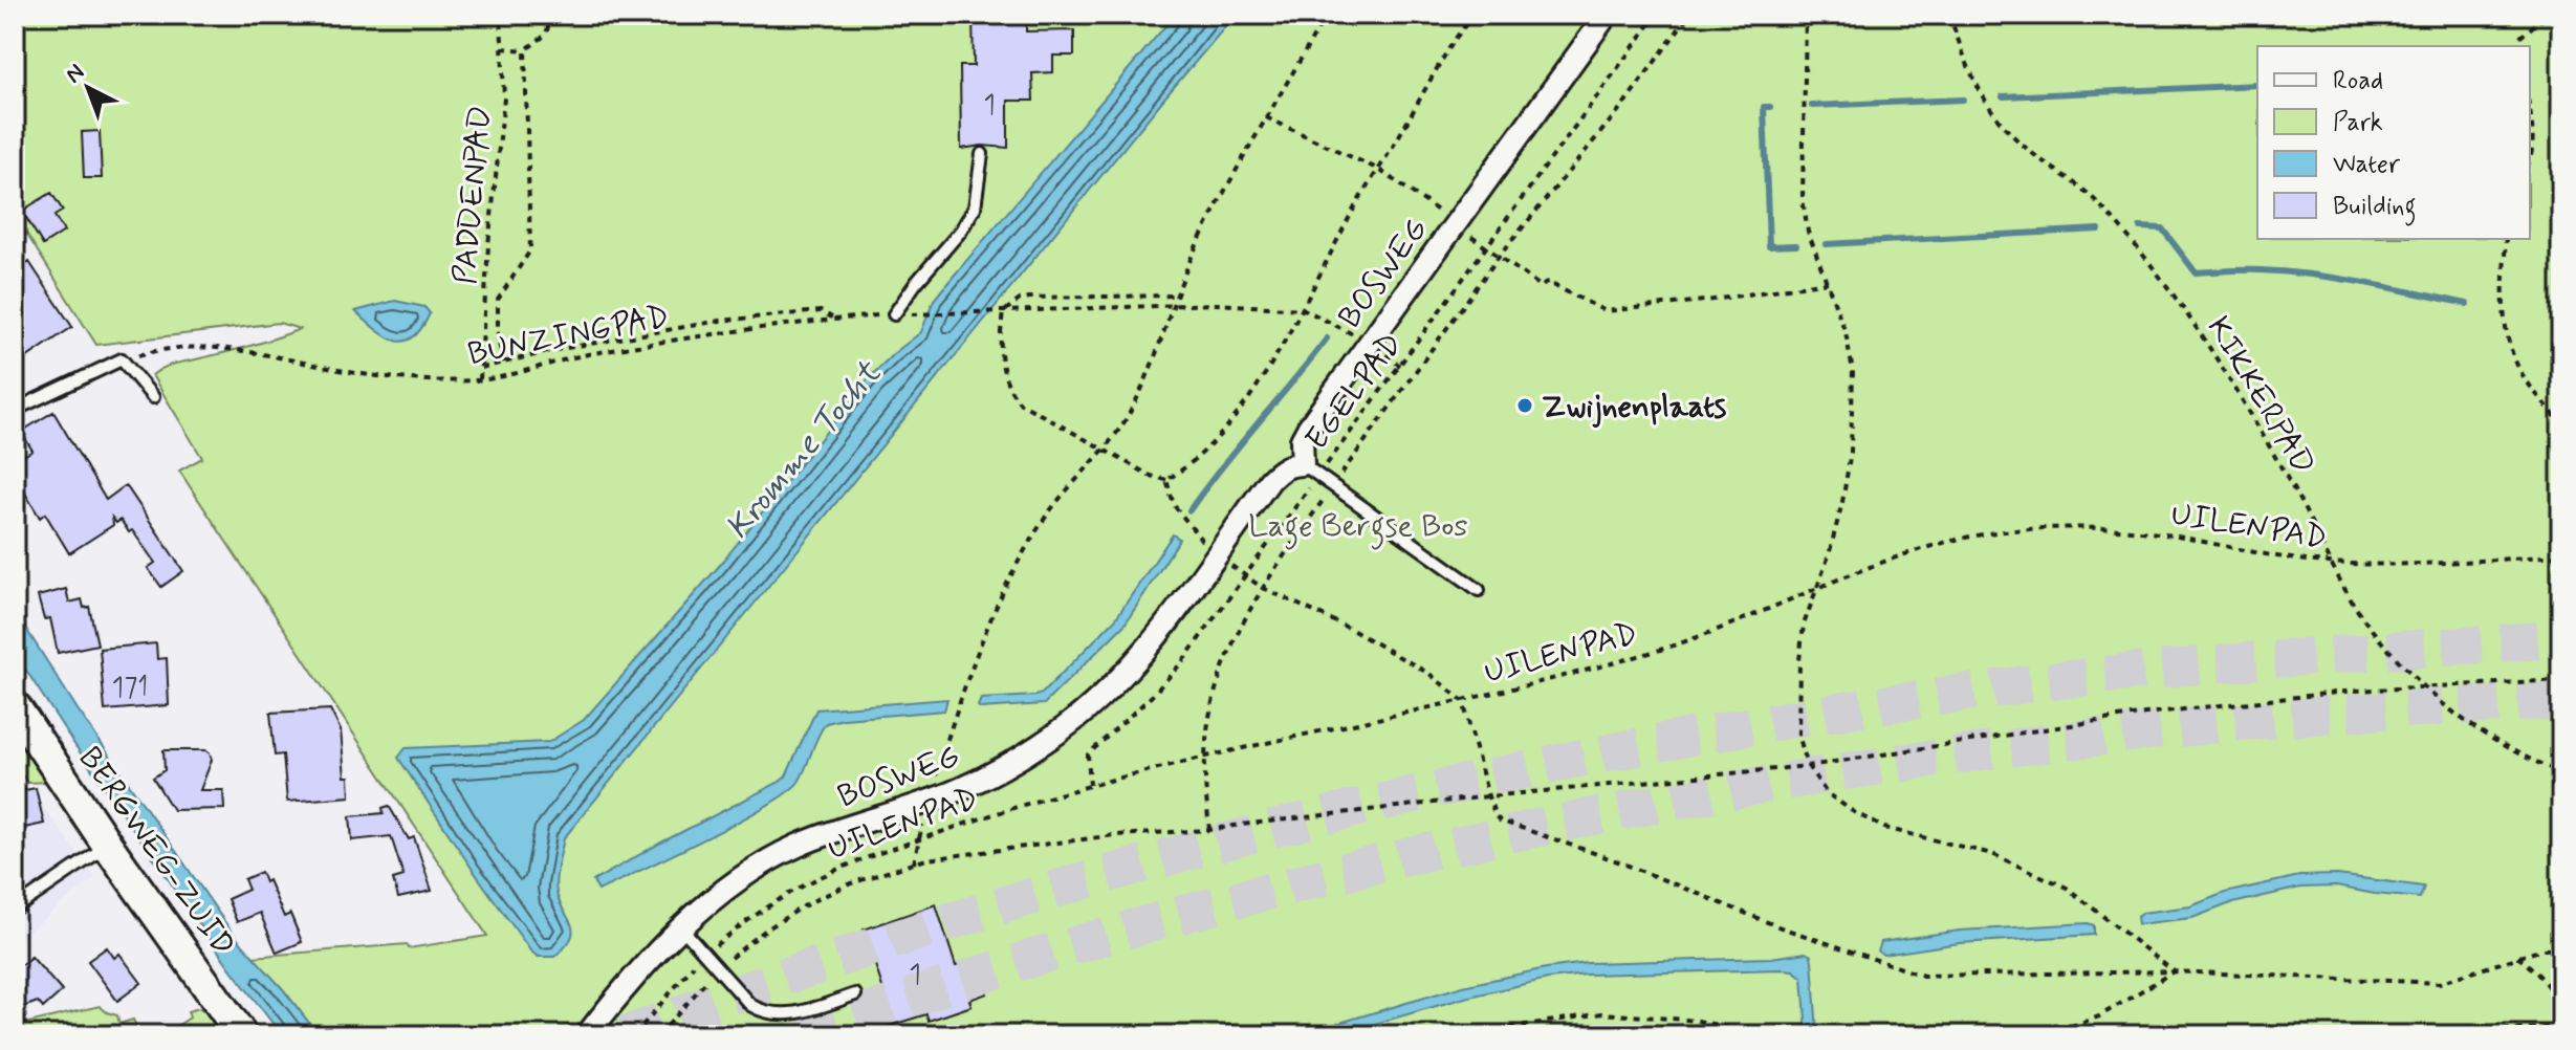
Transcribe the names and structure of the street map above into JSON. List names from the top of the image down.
{
  "streets": {
    "street": ["BOSWEG", "BERGWEG-ZUID"],
    "path": [
      "PADDENPAD",
      "BUNZINGPAD",
      "EGELPAD",
      "KIKKERPAD",
      "UILENPAD"
    ]
  },
  "crossings": [
    ["PADDENPAD", "BUNZINGPAD"],
    ["BOSWEG", "EGELPAD"],
    ["EGELPAD", "UILENPAD"],
    ["KIKKERPAD", "UILENPAD"]
  ],
  "water": ["Kromme Tocht"],
  "parks": ["Lage Bergse Bos"],
  "places": ["Zwijnenplaats"],
  "house_numbers": ["1", "171", "1"],
  "legend": [
    "Road",
    "Park",
    "Water",
    "Building"
  ],
  "north": "top left"
}
